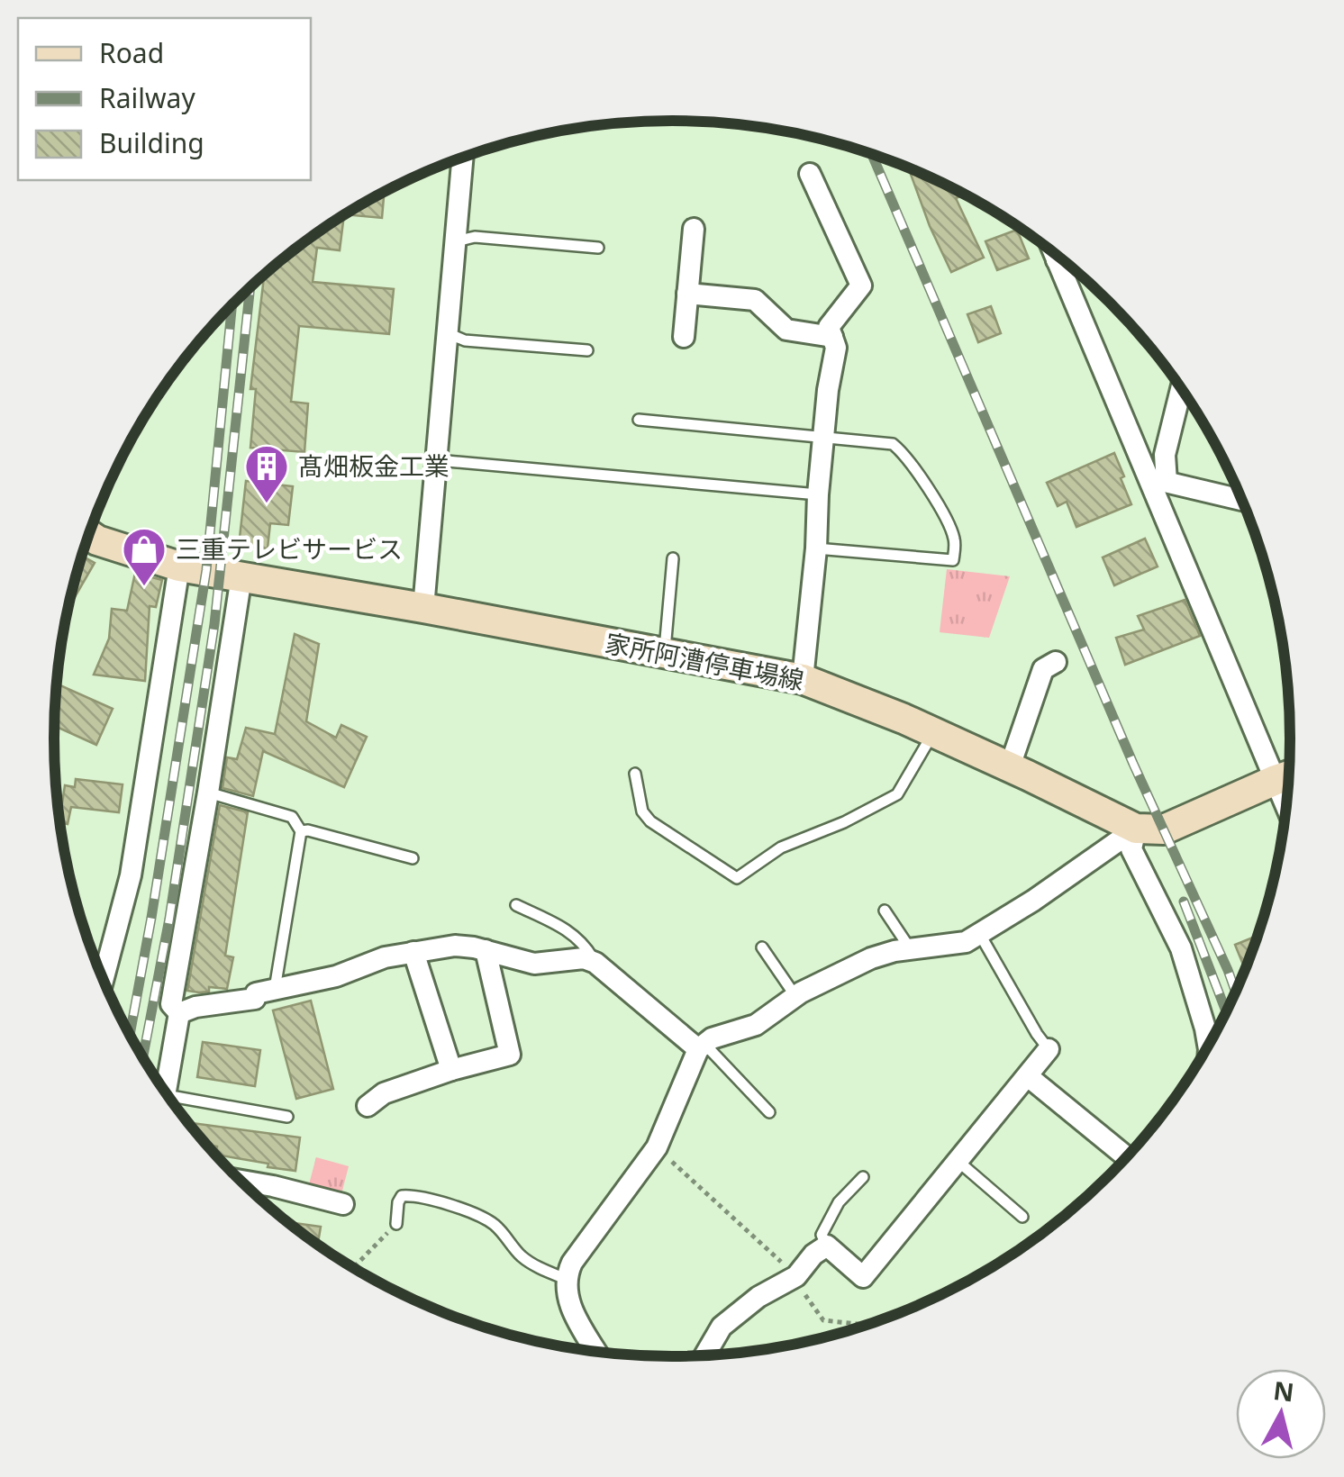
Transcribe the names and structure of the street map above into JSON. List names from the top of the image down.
{
  "streets": {
    "main road": ["家所阿漕停車場線"]
  },
  "places": {
    "building": ["髙畑板金工業"],
    "shop": ["三重テレビサービス"]
  },
  "legend": ["Road", "Railway", "Building"],
  "north": "top"
}
